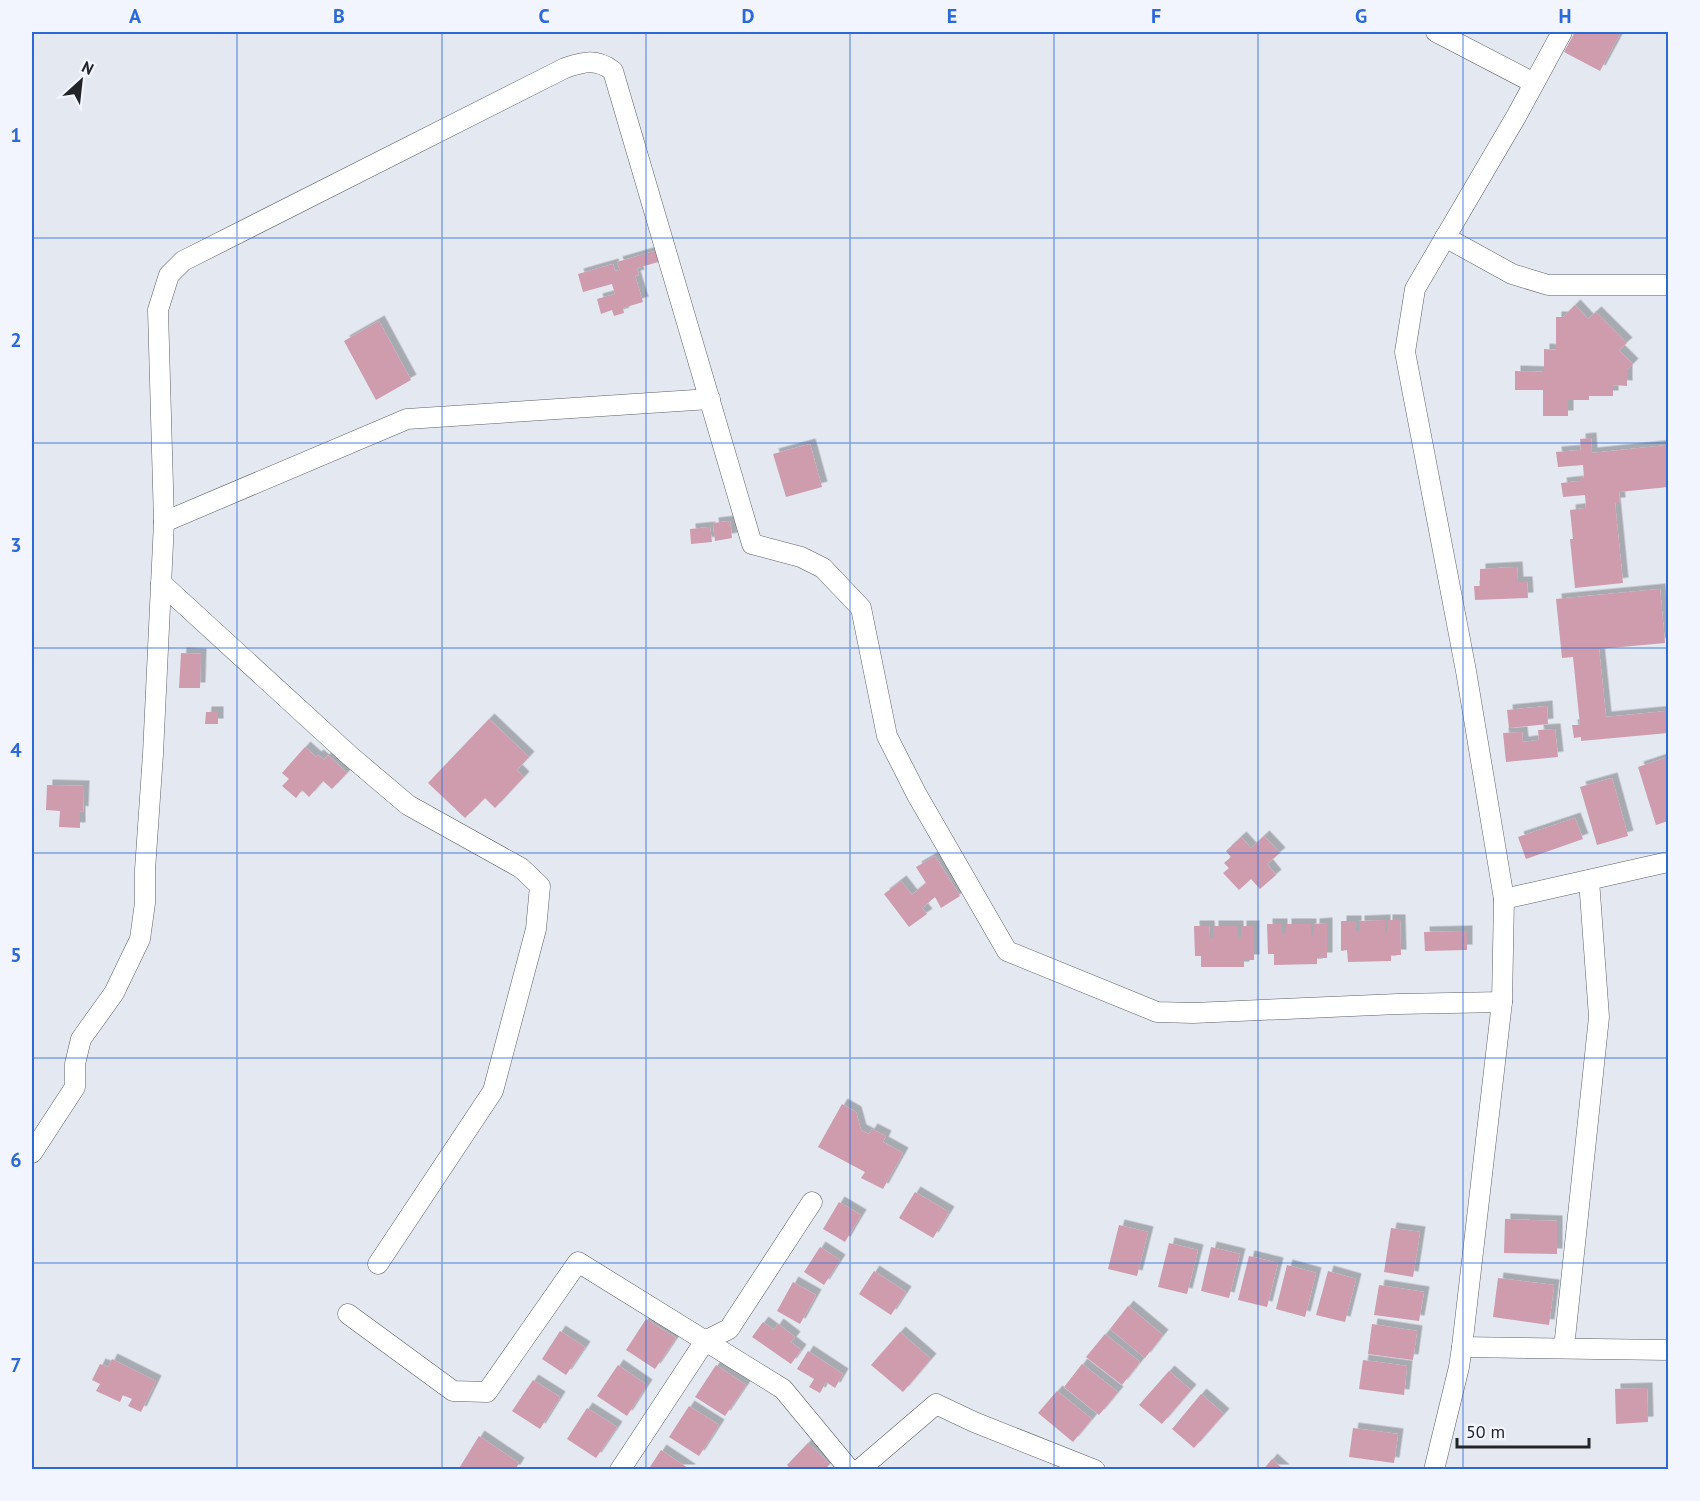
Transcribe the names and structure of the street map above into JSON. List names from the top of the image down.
{
  "scale_bar": "50 m",
  "north": "top right",
  "grid": {
    "columns": [
      "A",
      "B",
      "C",
      "D",
      "E",
      "F",
      "G",
      "H"
    ],
    "rows": [
      "1",
      "2",
      "3",
      "4",
      "5",
      "6",
      "7"
    ]
  }
}
